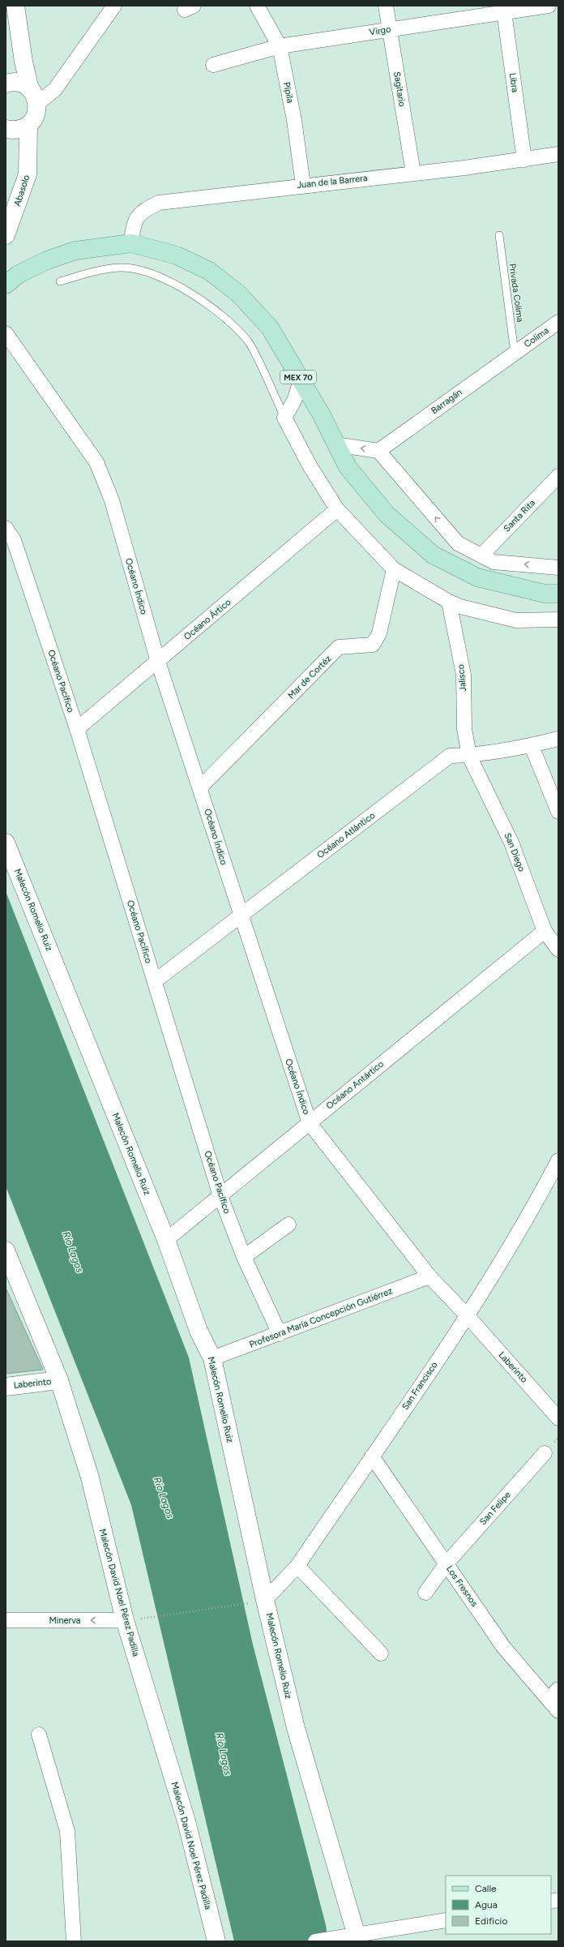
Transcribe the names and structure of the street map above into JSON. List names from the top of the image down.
{
  "streets": {
    "main road": ["MEX 70"],
    "street": [
      "Virgo",
      "Libra",
      "Sagitario",
      "Pípila",
      "Juan de la Barrera",
      "Abasolo",
      "Colima",
      "Barragán",
      "Santa Rita",
      "Océano Índico",
      "Océano Ártico",
      "Mar de Cortéz",
      "Jalisco",
      "Océano Pacífico",
      "Océano Atlántico",
      "San Diego",
      "Malecón Romelio Ruiz",
      "Océano Antártico",
      "Profesora María Concepción Gutiérrez",
      "Laberinto",
      "San Francisco",
      "San Felipe",
      "Los Fresnos",
      "Malecón David Noel Pérez Padilla",
      "Minerva"
    ],
    "lane": ["Privada Colima"]
  },
  "crossings": [
    ["Virgo", "Libra"],
    ["Virgo", "Sagitario"],
    ["Virgo", "Pípila"],
    ["Libra", "Juan de la Barrera"],
    ["Sagitario", "Juan de la Barrera"],
    ["Pípila", "Juan de la Barrera"],
    ["Juan de la Barrera", "MEX 70"],
    ["Privada Colima", "Colima"],
    ["Privada Colima", "Barragán"],
    ["Colima", "Barragán"],
    ["Océano Índico", "Océano Ártico"],
    ["Océano Índico", "Mar de Cortéz"],
    ["Océano Índico", "Océano Atlántico"],
    ["Océano Índico", "Océano Antártico"],
    ["Océano Índico", "Profesora María Concepción Gutiérrez"],
    ["Océano Índico", "Laberinto"],
    ["Océano Índico", "San Francisco"],
    ["Océano Ártico", "Océano Pacífico"],
    ["Jalisco", "Océano Atlántico"],
    ["Jalisco", "San Diego"],
    ["Océano Pacífico", "Océano Atlántico"],
    ["Océano Pacífico", "Océano Antártico"],
    ["Océano Pacífico", "Profesora María Concepción Gutiérrez"],
    ["Océano Atlántico", "San Diego"],
    ["San Diego", "Océano Antártico"],
    ["Malecón Romelio Ruiz", "Océano Antártico"],
    ["Malecón Romelio Ruiz", "Profesora María Concepción Gutiérrez"],
    ["Malecón Romelio Ruiz", "San Francisco"],
    ["Laberinto", "San Francisco"],
    ["Laberinto", "Malecón David Noel Pérez Padilla"],
    ["San Francisco", "Los Fresnos"],
    ["San Felipe", "Los Fresnos"],
    ["Malecón David Noel Pérez Padilla", "Minerva"]
  ],
  "one_way": ["Minerva"],
  "water": ["Río Lagos"],
  "legend": ["Calle", "Agua", "Edificio"]
}
